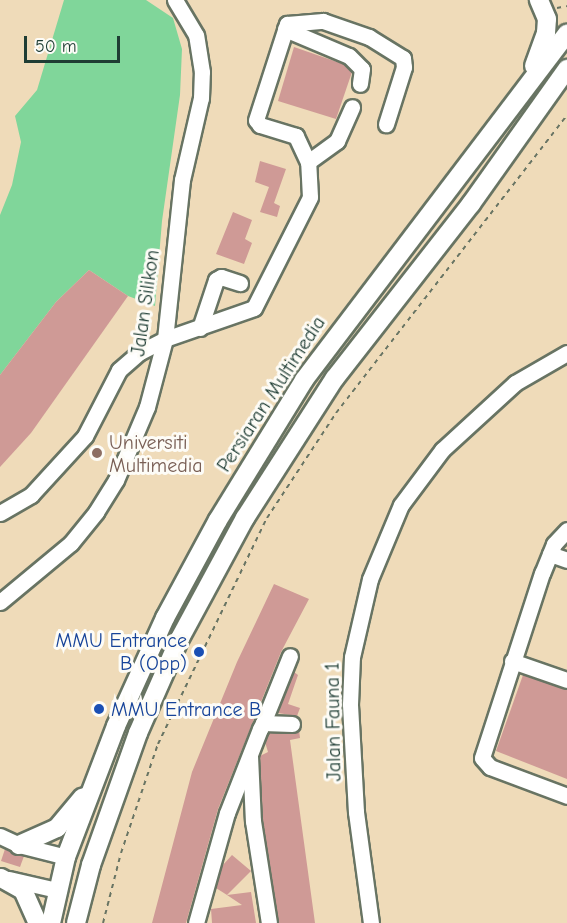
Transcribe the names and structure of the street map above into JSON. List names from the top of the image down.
{
  "streets": {
    "main road": ["Persiaran Multimedia"],
    "street": ["Jalan Silikon", "Jalan Fauna 1"]
  },
  "places": ["Universiti Multimedia", "MMU Entrance B (Opp)", "MMU Entrance B"],
  "scale_bar": "50 m"
}
